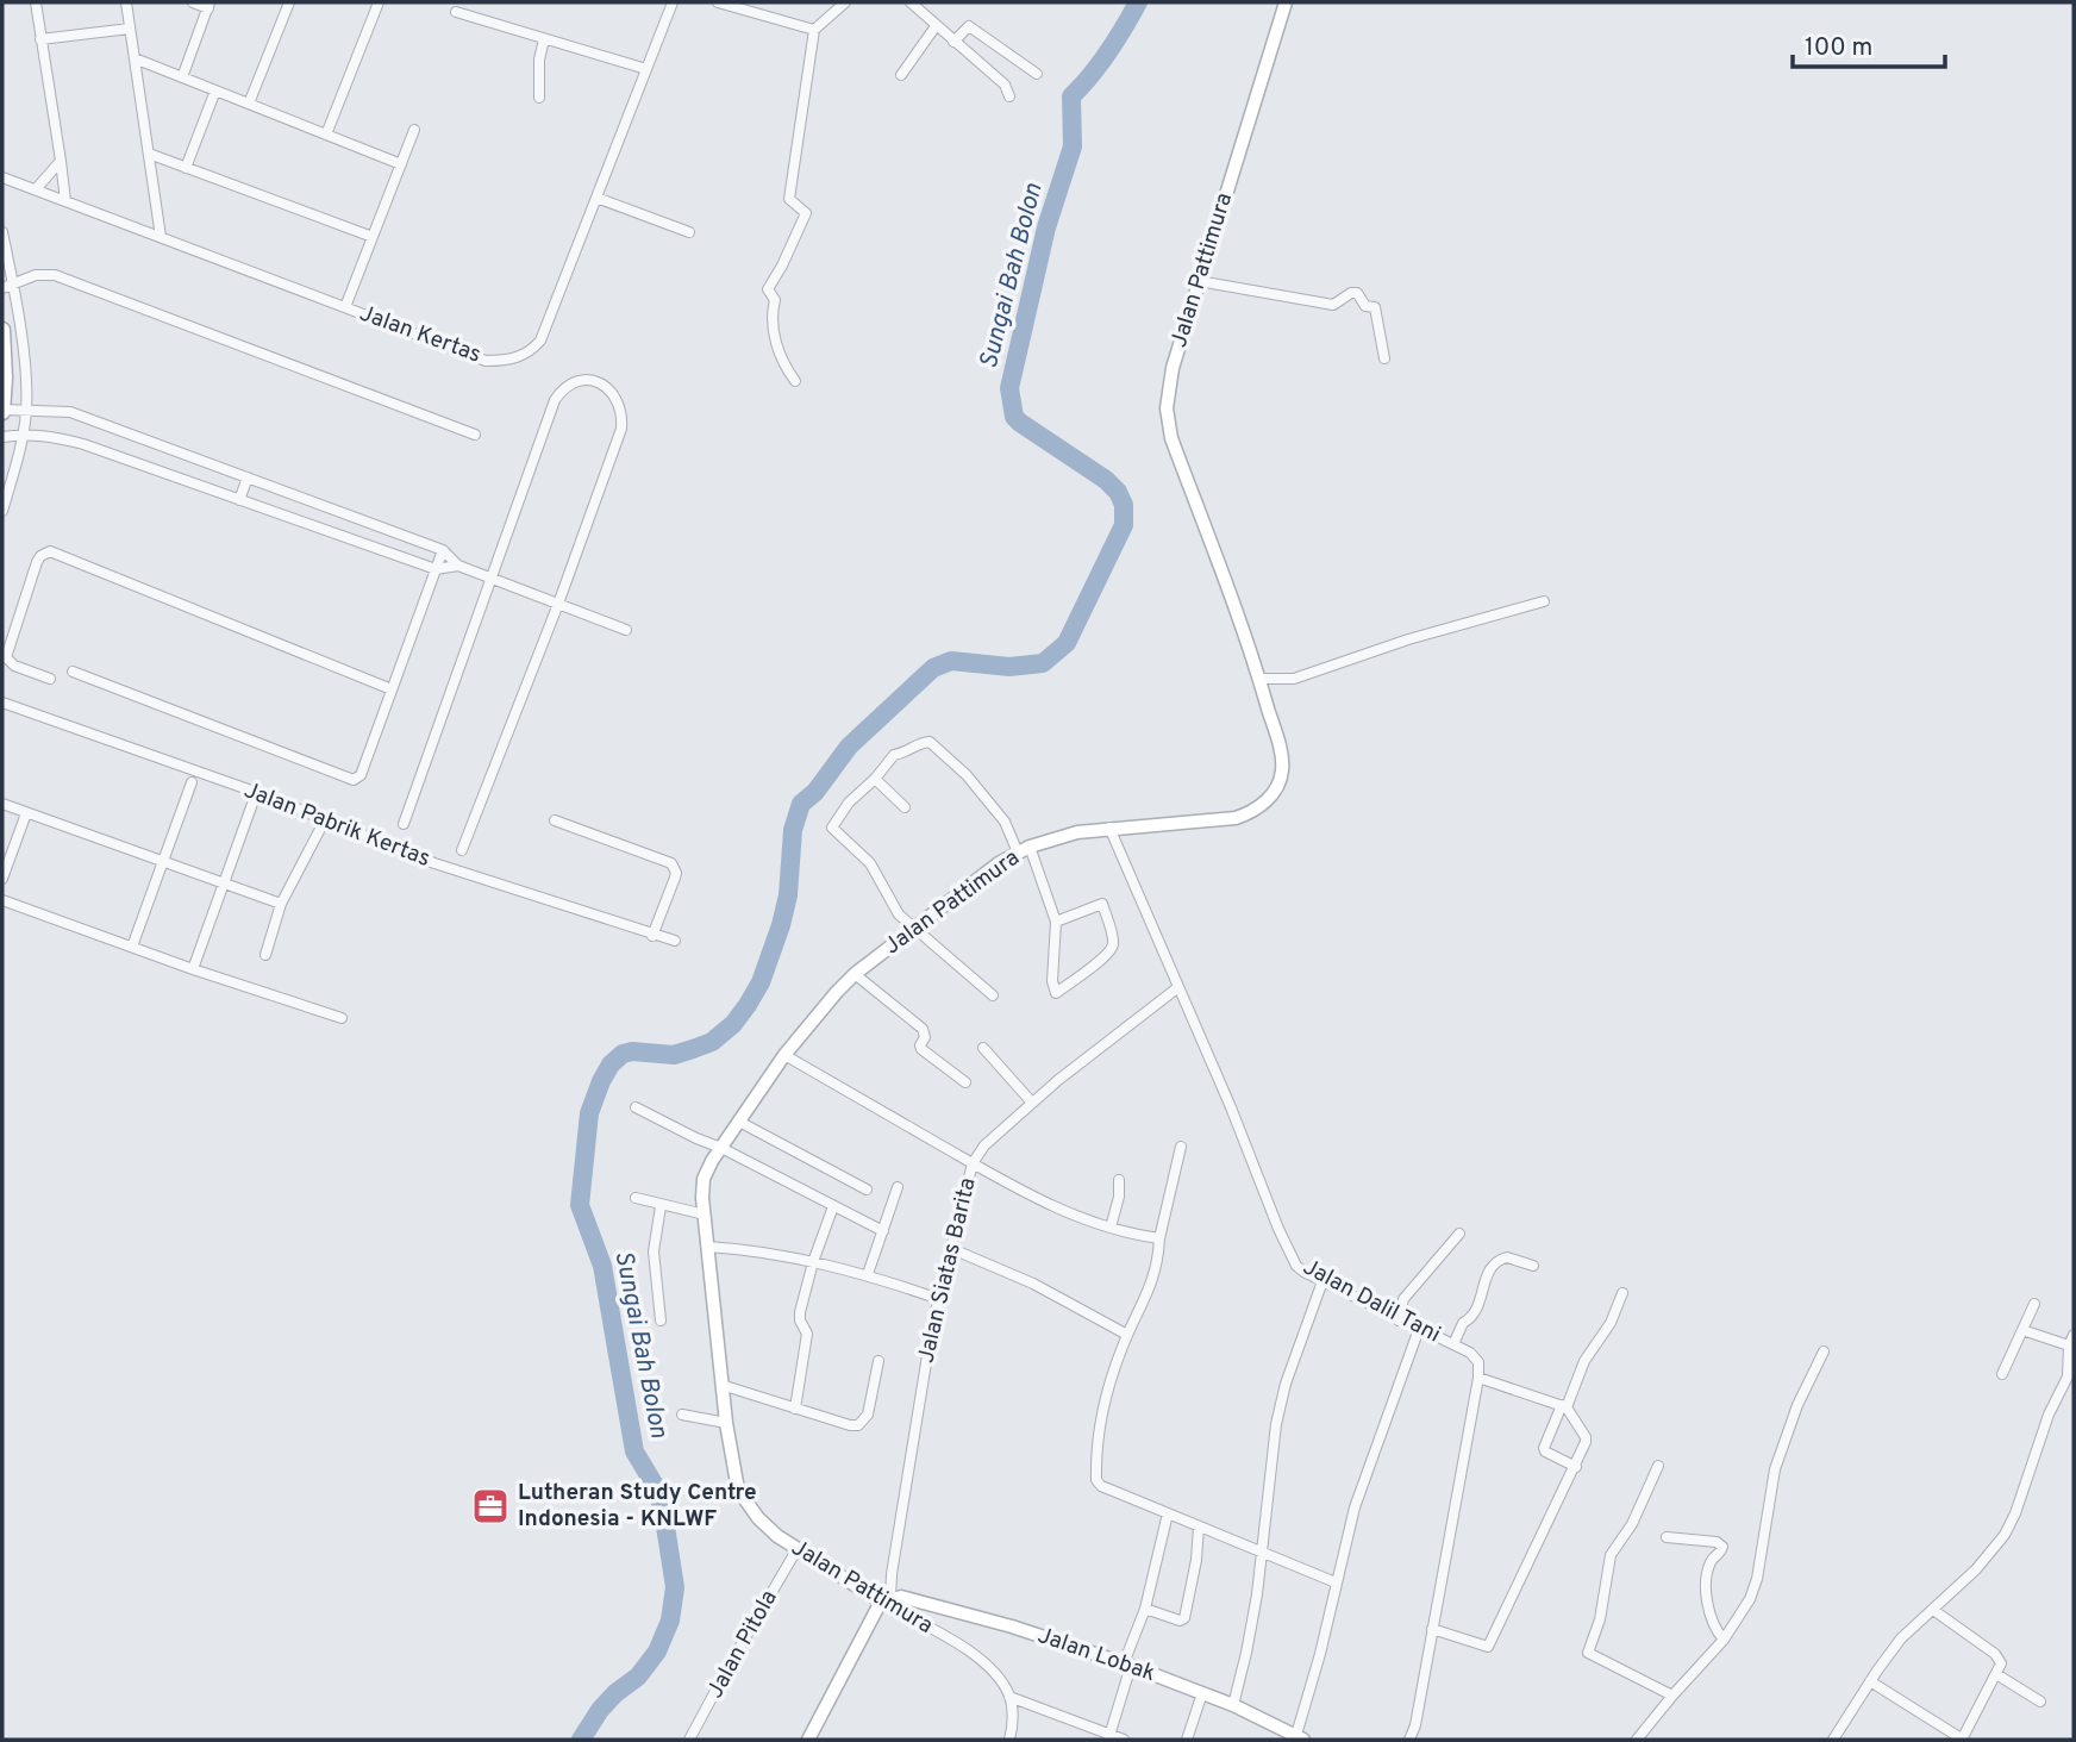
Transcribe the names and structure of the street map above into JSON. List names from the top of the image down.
{
  "streets": {
    "street": [
      "Jalan Pattimura",
      "Jalan Kertas",
      "Jalan Pabrik Kertas",
      "Jalan Siatas Barita",
      "Jalan Dalil Tani",
      "Jalan Pitola",
      "Jalan Lobak"
    ]
  },
  "crossings": [
    ["Jalan Pattimura", "Jalan Siatas Barita"],
    ["Jalan Pattimura", "Jalan Dalil Tani"],
    ["Jalan Pattimura", "Jalan Pitola"],
    ["Jalan Pattimura", "Jalan Lobak"],
    ["Jalan Siatas Barita", "Jalan Dalil Tani"],
    ["Jalan Siatas Barita", "Jalan Lobak"]
  ],
  "water": ["Sungai Bah Bolon"],
  "places": {
    "office": ["Lutheran Study Centre Indonesia - KNLWF"]
  },
  "scale_bar": "100 m"
}
